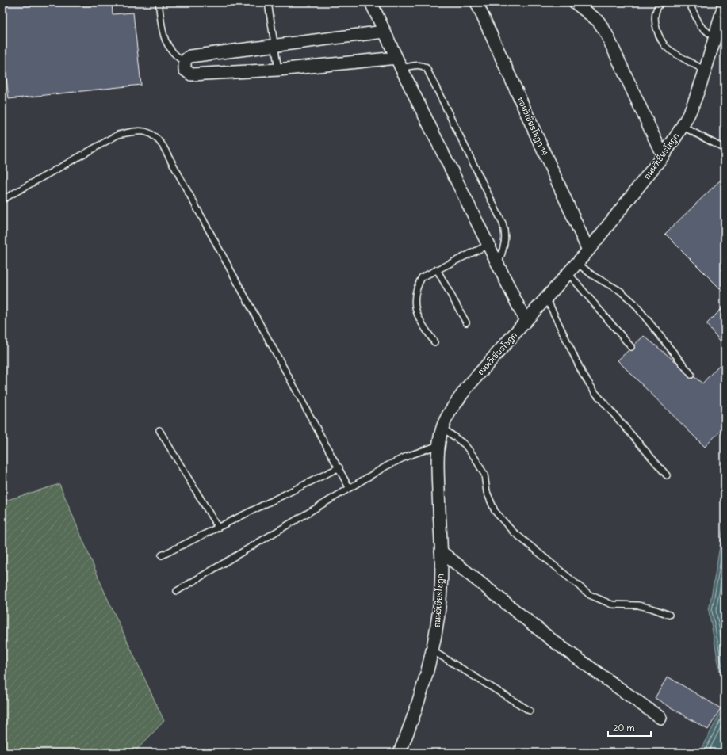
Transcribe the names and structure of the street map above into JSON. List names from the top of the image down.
{
  "streets": {
    "street": ["ซอยวิเชียรโชฎก 14", "ถนนวิเชียรโชฎก"]
  },
  "crossings": [
    ["ซอยวิเชียรโชฎก 14", "ถนนวิเชียรโชฎก"]
  ],
  "scale_bar": "20 m"
}
